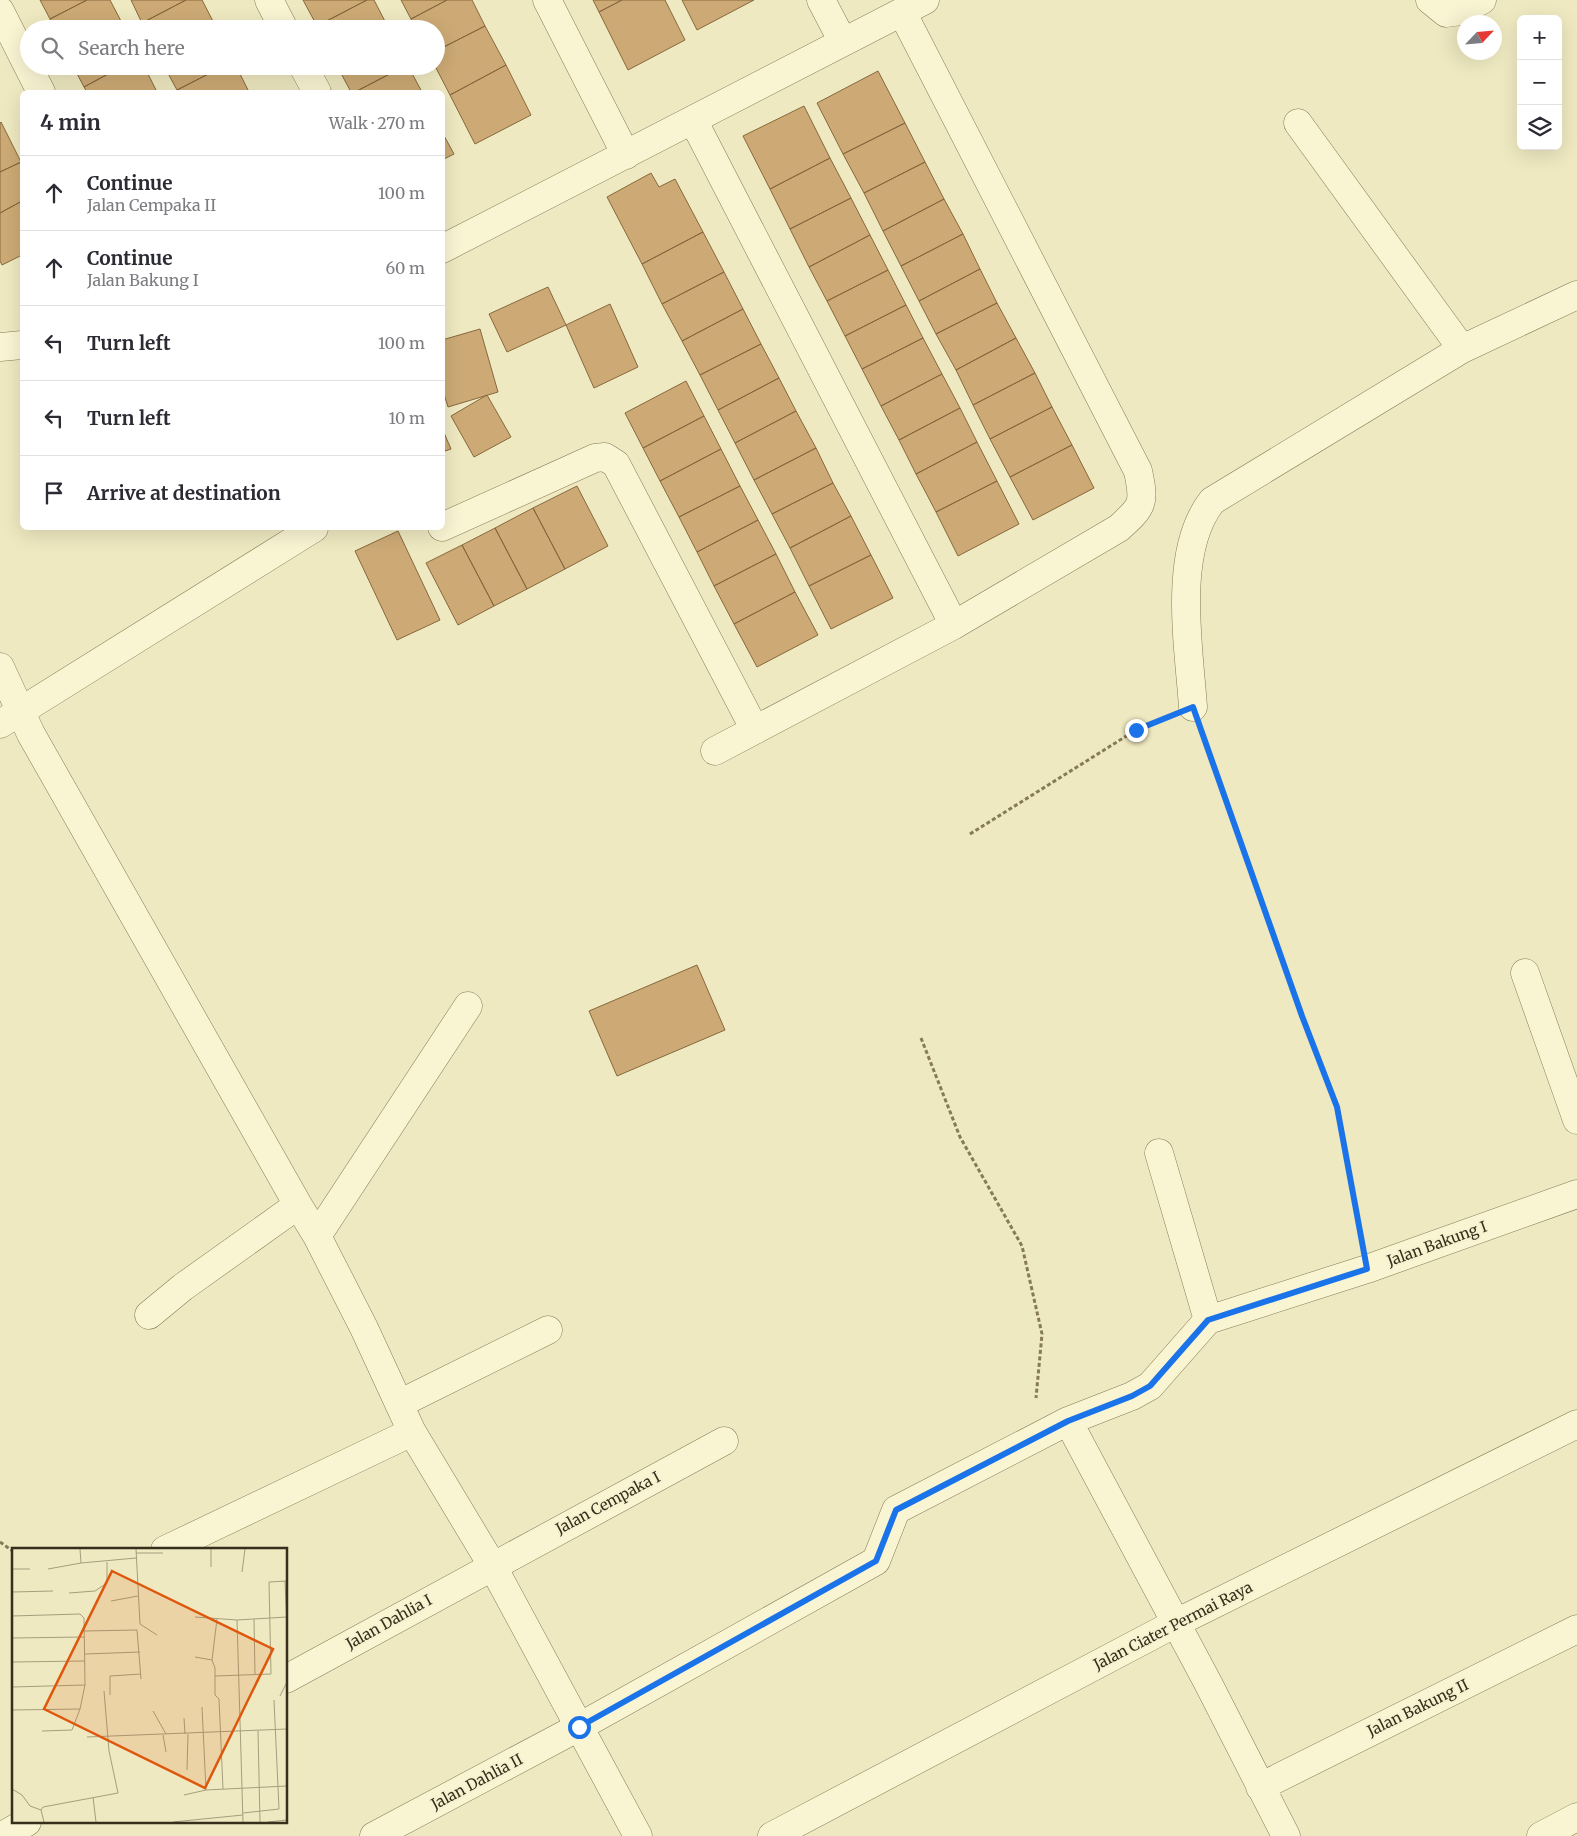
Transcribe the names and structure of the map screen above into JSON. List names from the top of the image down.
{
  "streets": {
    "street": [
      "Jalan Bakung I",
      "Jalan Cempaka I",
      "Jalan Dahlia I",
      "Jalan Ciater Permai Raya",
      "Jalan Bakung II",
      "Jalan Dahlia II"
    ]
  },
  "crossings": [
    ["Jalan Cempaka I", "Jalan Dahlia I"]
  ],
  "north": "top right",
  "page": {
    "map_buttons": ["+", "−"],
    "search": "Search here",
    "heading": ["4 min", "Walk · 270 m"],
    "list": [
      ["Continue", "Jalan Cempaka II", "100 m"],
      ["Continue", "Jalan Bakung I", "60 m"],
      ["Turn left", "100 m"],
      ["Turn left", "10 m"],
      "Arrive at destination"
    ]
  }
}
